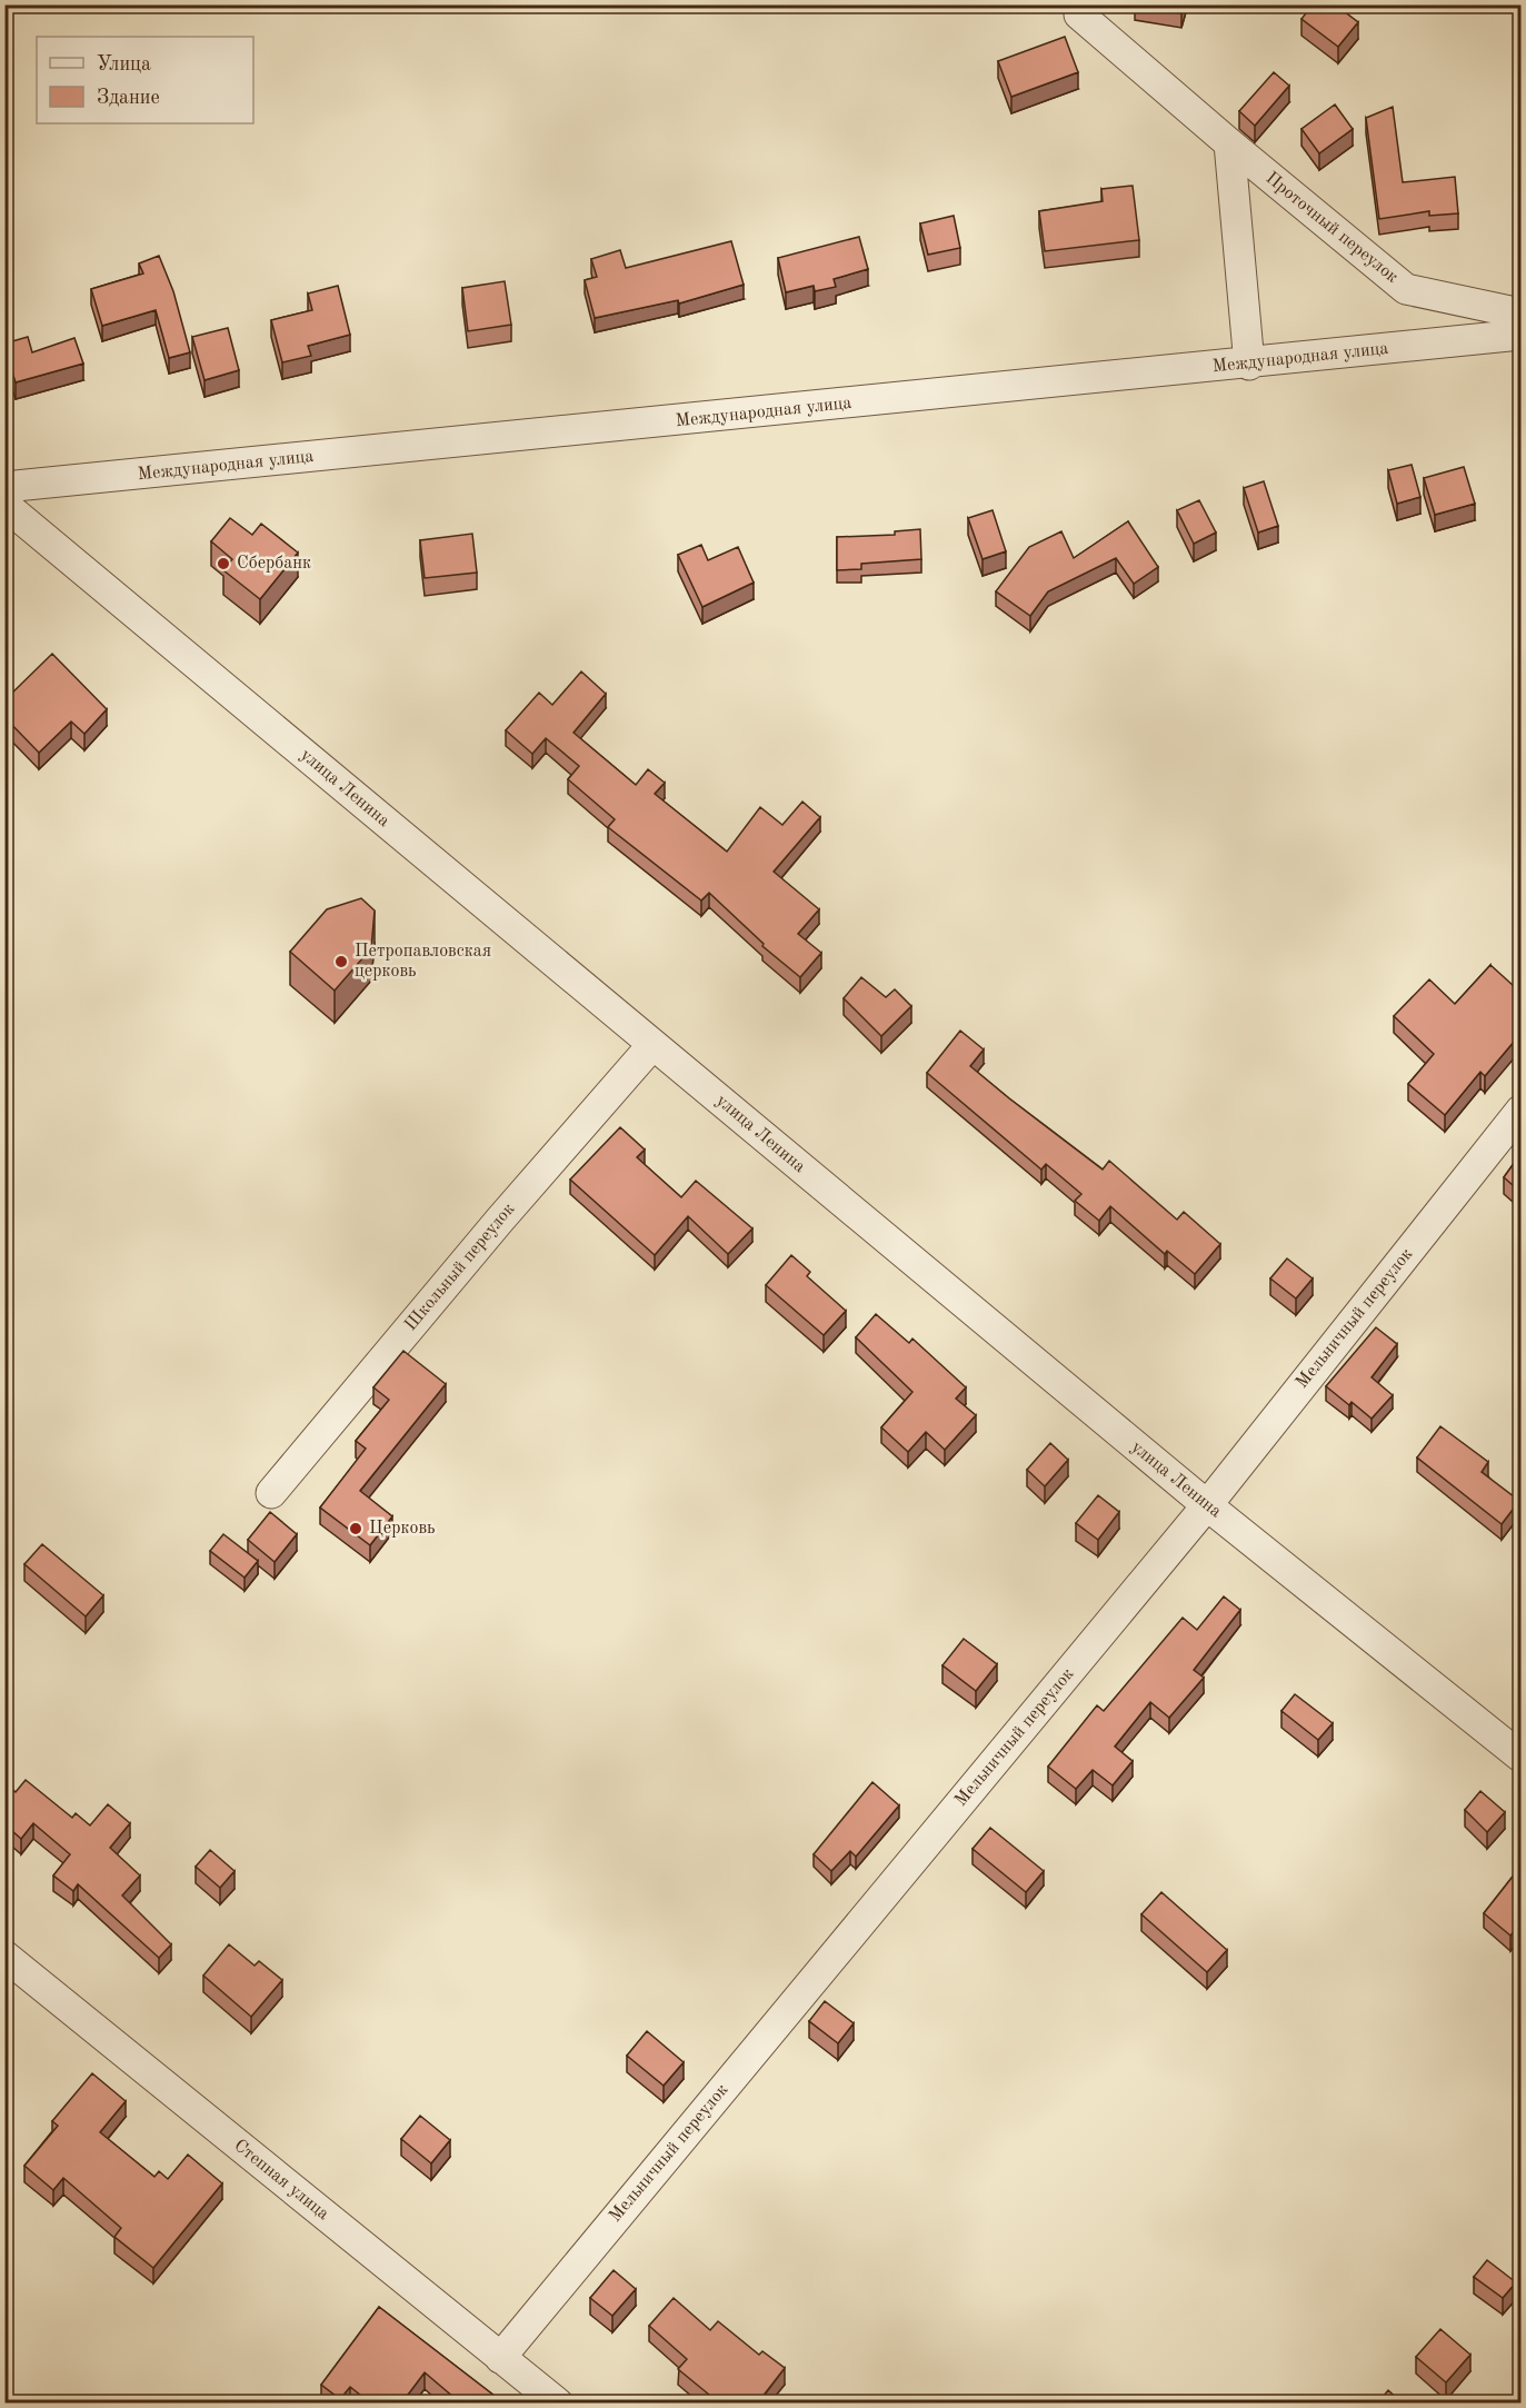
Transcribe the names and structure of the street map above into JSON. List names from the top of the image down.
{
  "streets": {
    "street": [
      "Проточный переулок",
      "Международная улица",
      "улица Ленина",
      "Школьный переулок",
      "Мельничный переулок",
      "Степная улица"
    ]
  },
  "crossings": [
    ["улица Ленина", "Школьный переулок"],
    ["улица Ленина", "Мельничный переулок"],
    ["Мельничный переулок", "Степная улица"]
  ],
  "places": ["Сбербанк", "Петропавловская церковь", "Церковь"],
  "legend": ["Улица", "Здание"]
}
